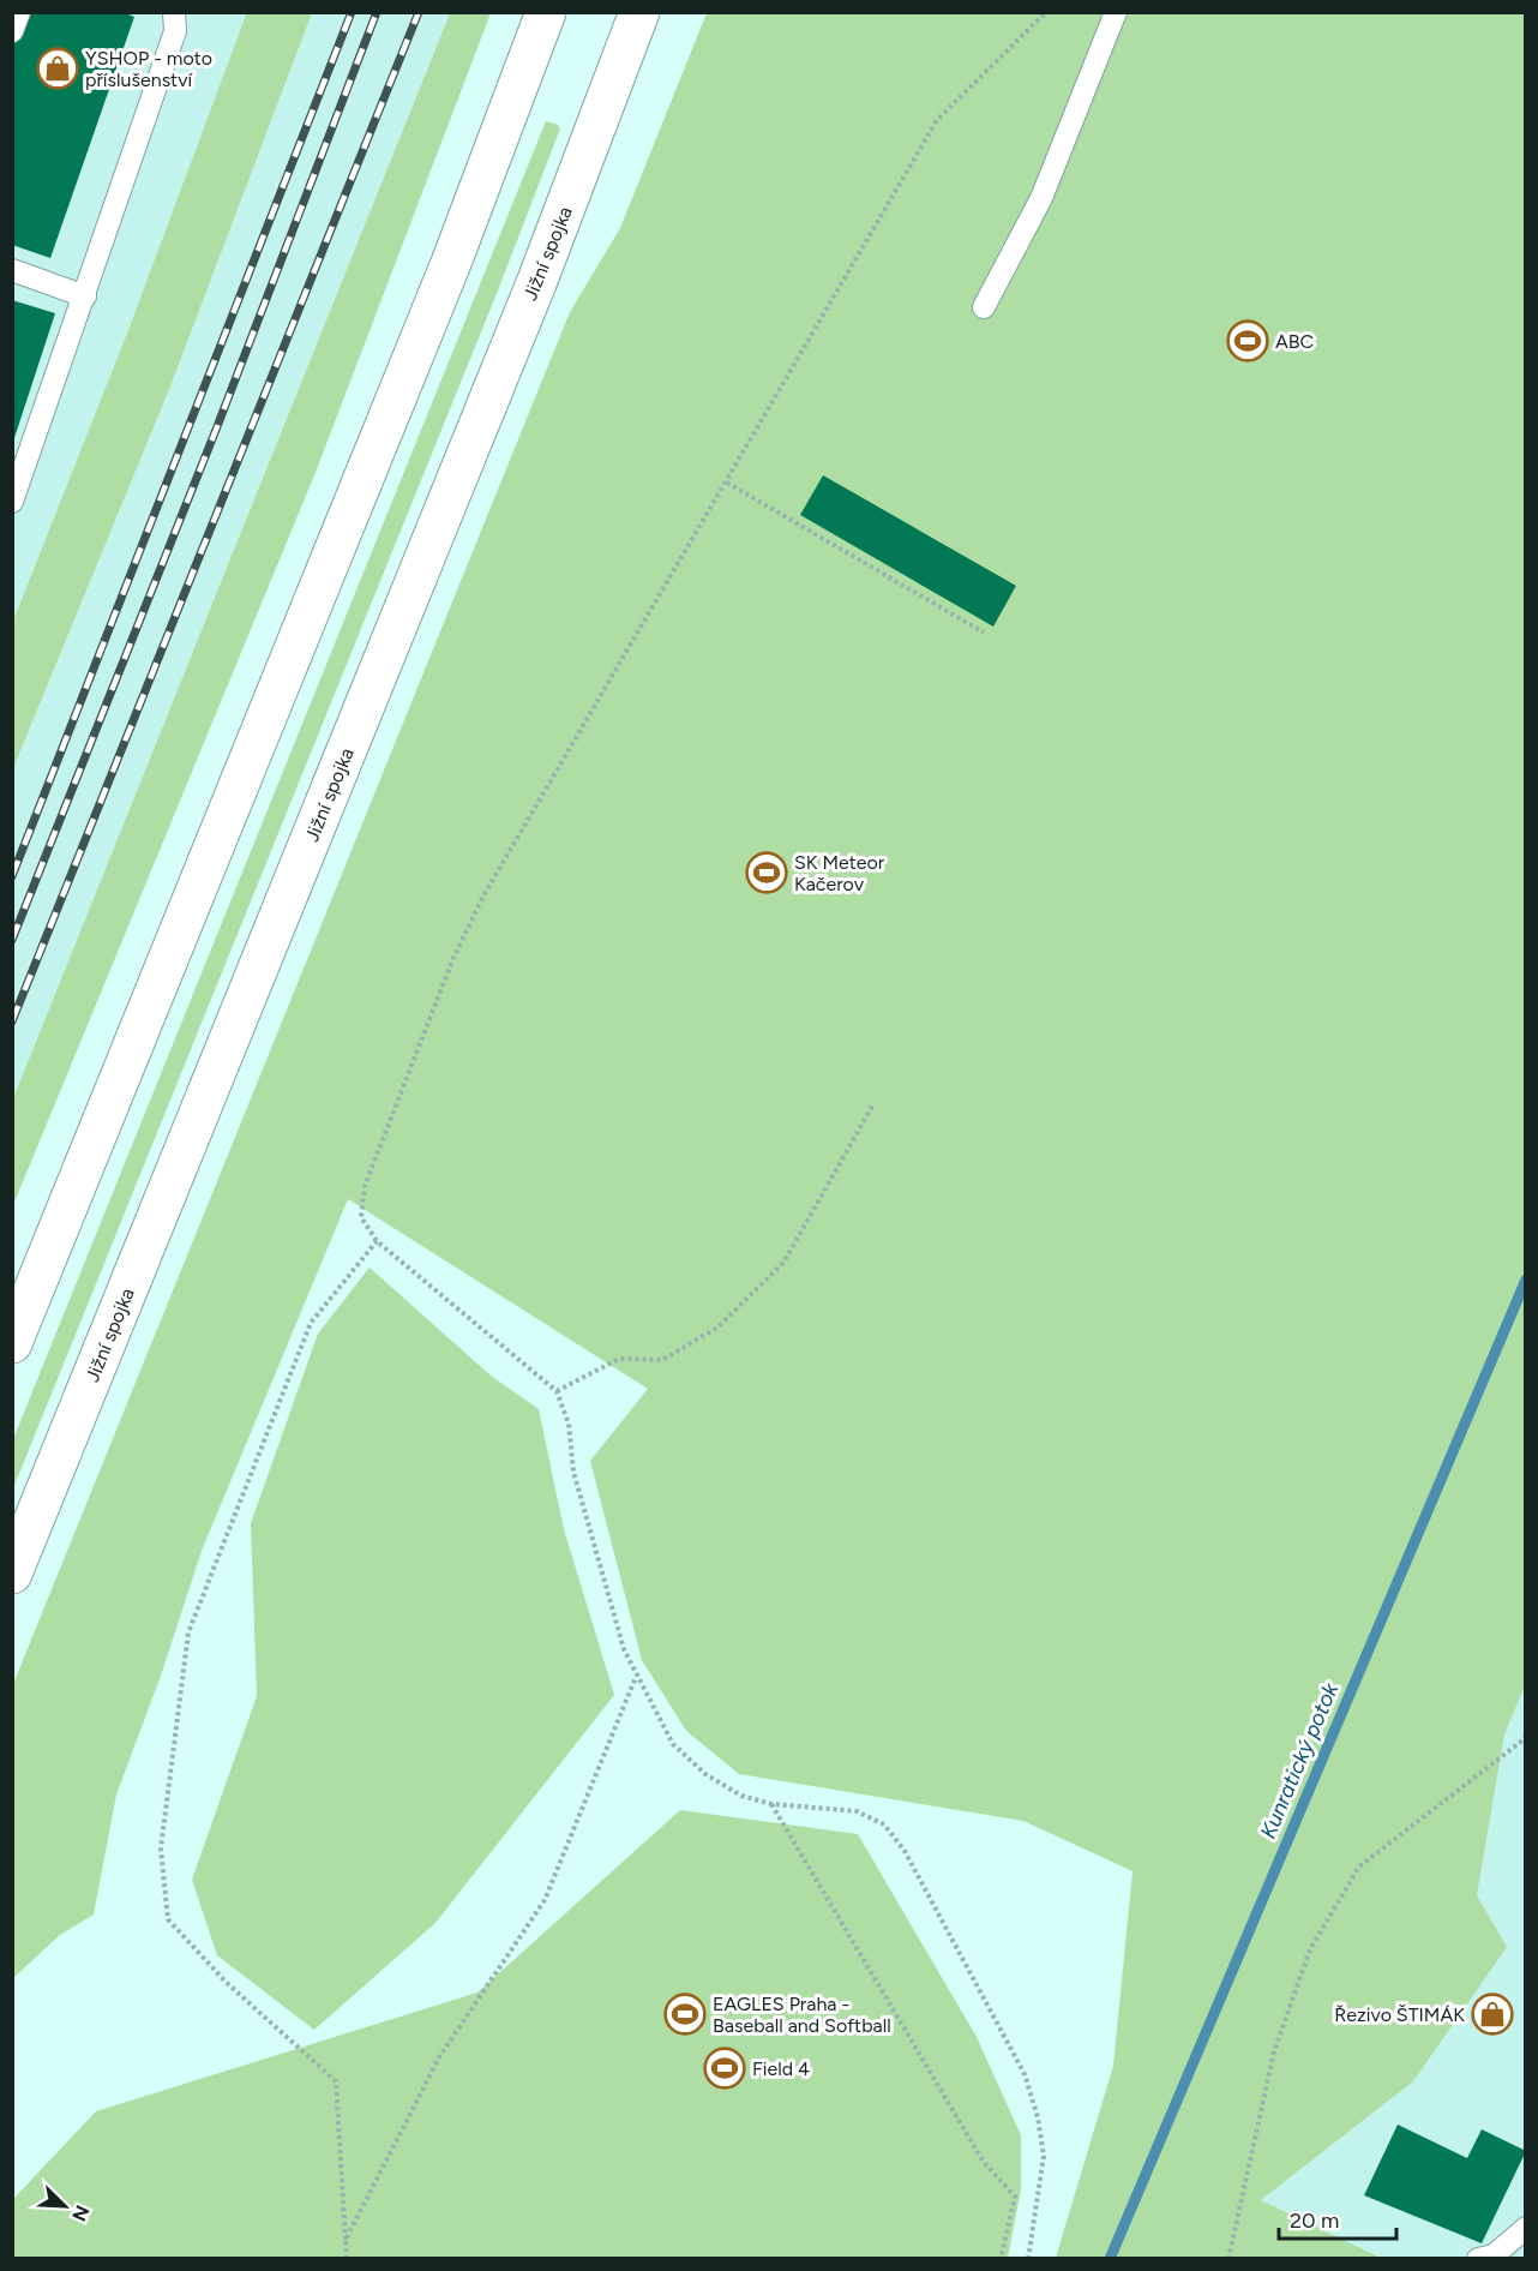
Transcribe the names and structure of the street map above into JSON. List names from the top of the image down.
{
  "streets": {
    "highway": ["Jižní spojka"]
  },
  "water": ["Kunratický potok"],
  "places": {
    "shop": ["YSHOP - moto příslušenství", "Řezivo ŠTIMÁK"],
    "sports": [
      "ABC",
      "SK Meteor Kačerov",
      "EAGLES Praha - Baseball and Softball",
      "Field 4"
    ]
  },
  "scale_bar": "20 m",
  "north": "bottom right"
}
